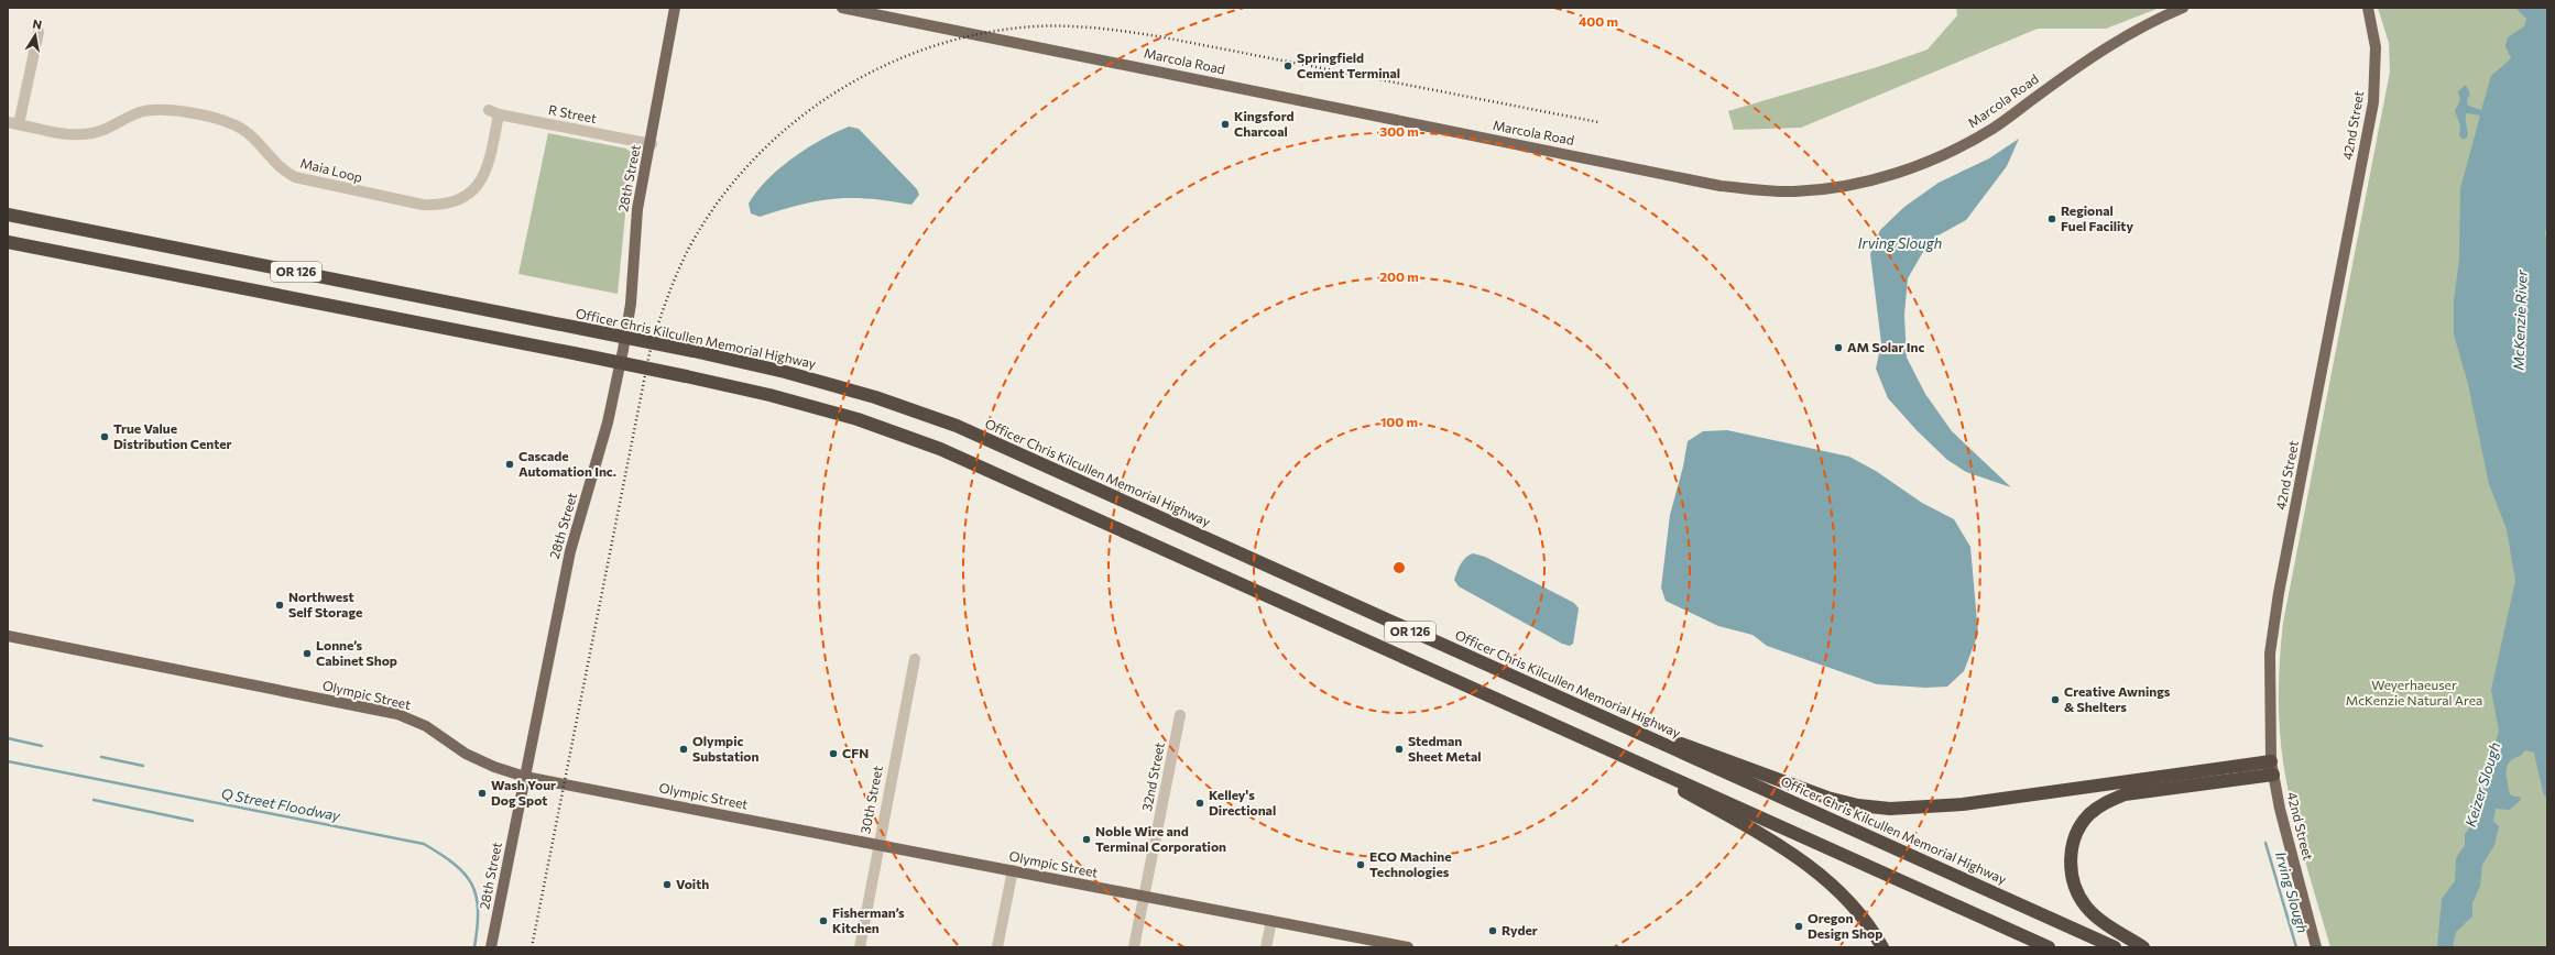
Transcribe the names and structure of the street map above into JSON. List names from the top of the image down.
{
  "streets": {
    "highway": ["OR 126", "Officer Chris Kilcullen Memorial Highway"],
    "main road": [
      "Marcola Road",
      "42nd Street",
      "28th Street",
      "Olympic Street"
    ],
    "street": [
      "R Street",
      "Maia Loop",
      "32nd Street",
      "30th Street"
    ]
  },
  "crossings": [
    ["R Street", "Maia Loop"],
    ["R Street", "28th Street"],
    ["28th Street", "Olympic Street"],
    ["Olympic Street", "32nd Street"],
    ["Olympic Street", "30th Street"]
  ],
  "water": [
    "Irving Slough",
    "McKenzie River",
    "Keizer Slough",
    "Q Street Floodway"
  ],
  "parks": ["Weyerhaeuser McKenzie Natural Area"],
  "places": [
    "Springfield Cement Terminal",
    "Kingsford Charcoal",
    "Regional Fuel Facility",
    "AM Solar Inc",
    "True Value Distribution Center",
    "Cascade Automation Inc.",
    "Northwest Self Storage",
    "Lonne’s Cabinet Shop",
    "Creative Awnings & Shelters",
    "Olympic Substation",
    "Stedman Sheet Metal",
    "CFN",
    "Wash Your Dog Spot",
    "Kelley's Directional",
    "Noble Wire and Terminal Corporation",
    "ECO Machine Technologies",
    "Voith",
    "Fisherman’s Kitchen",
    "Oregon Design Shop",
    "Ryder"
  ],
  "north": "top",
  "rings": [
    "400 m",
    "300 m",
    "200 m",
    "100 m"
  ]
}
